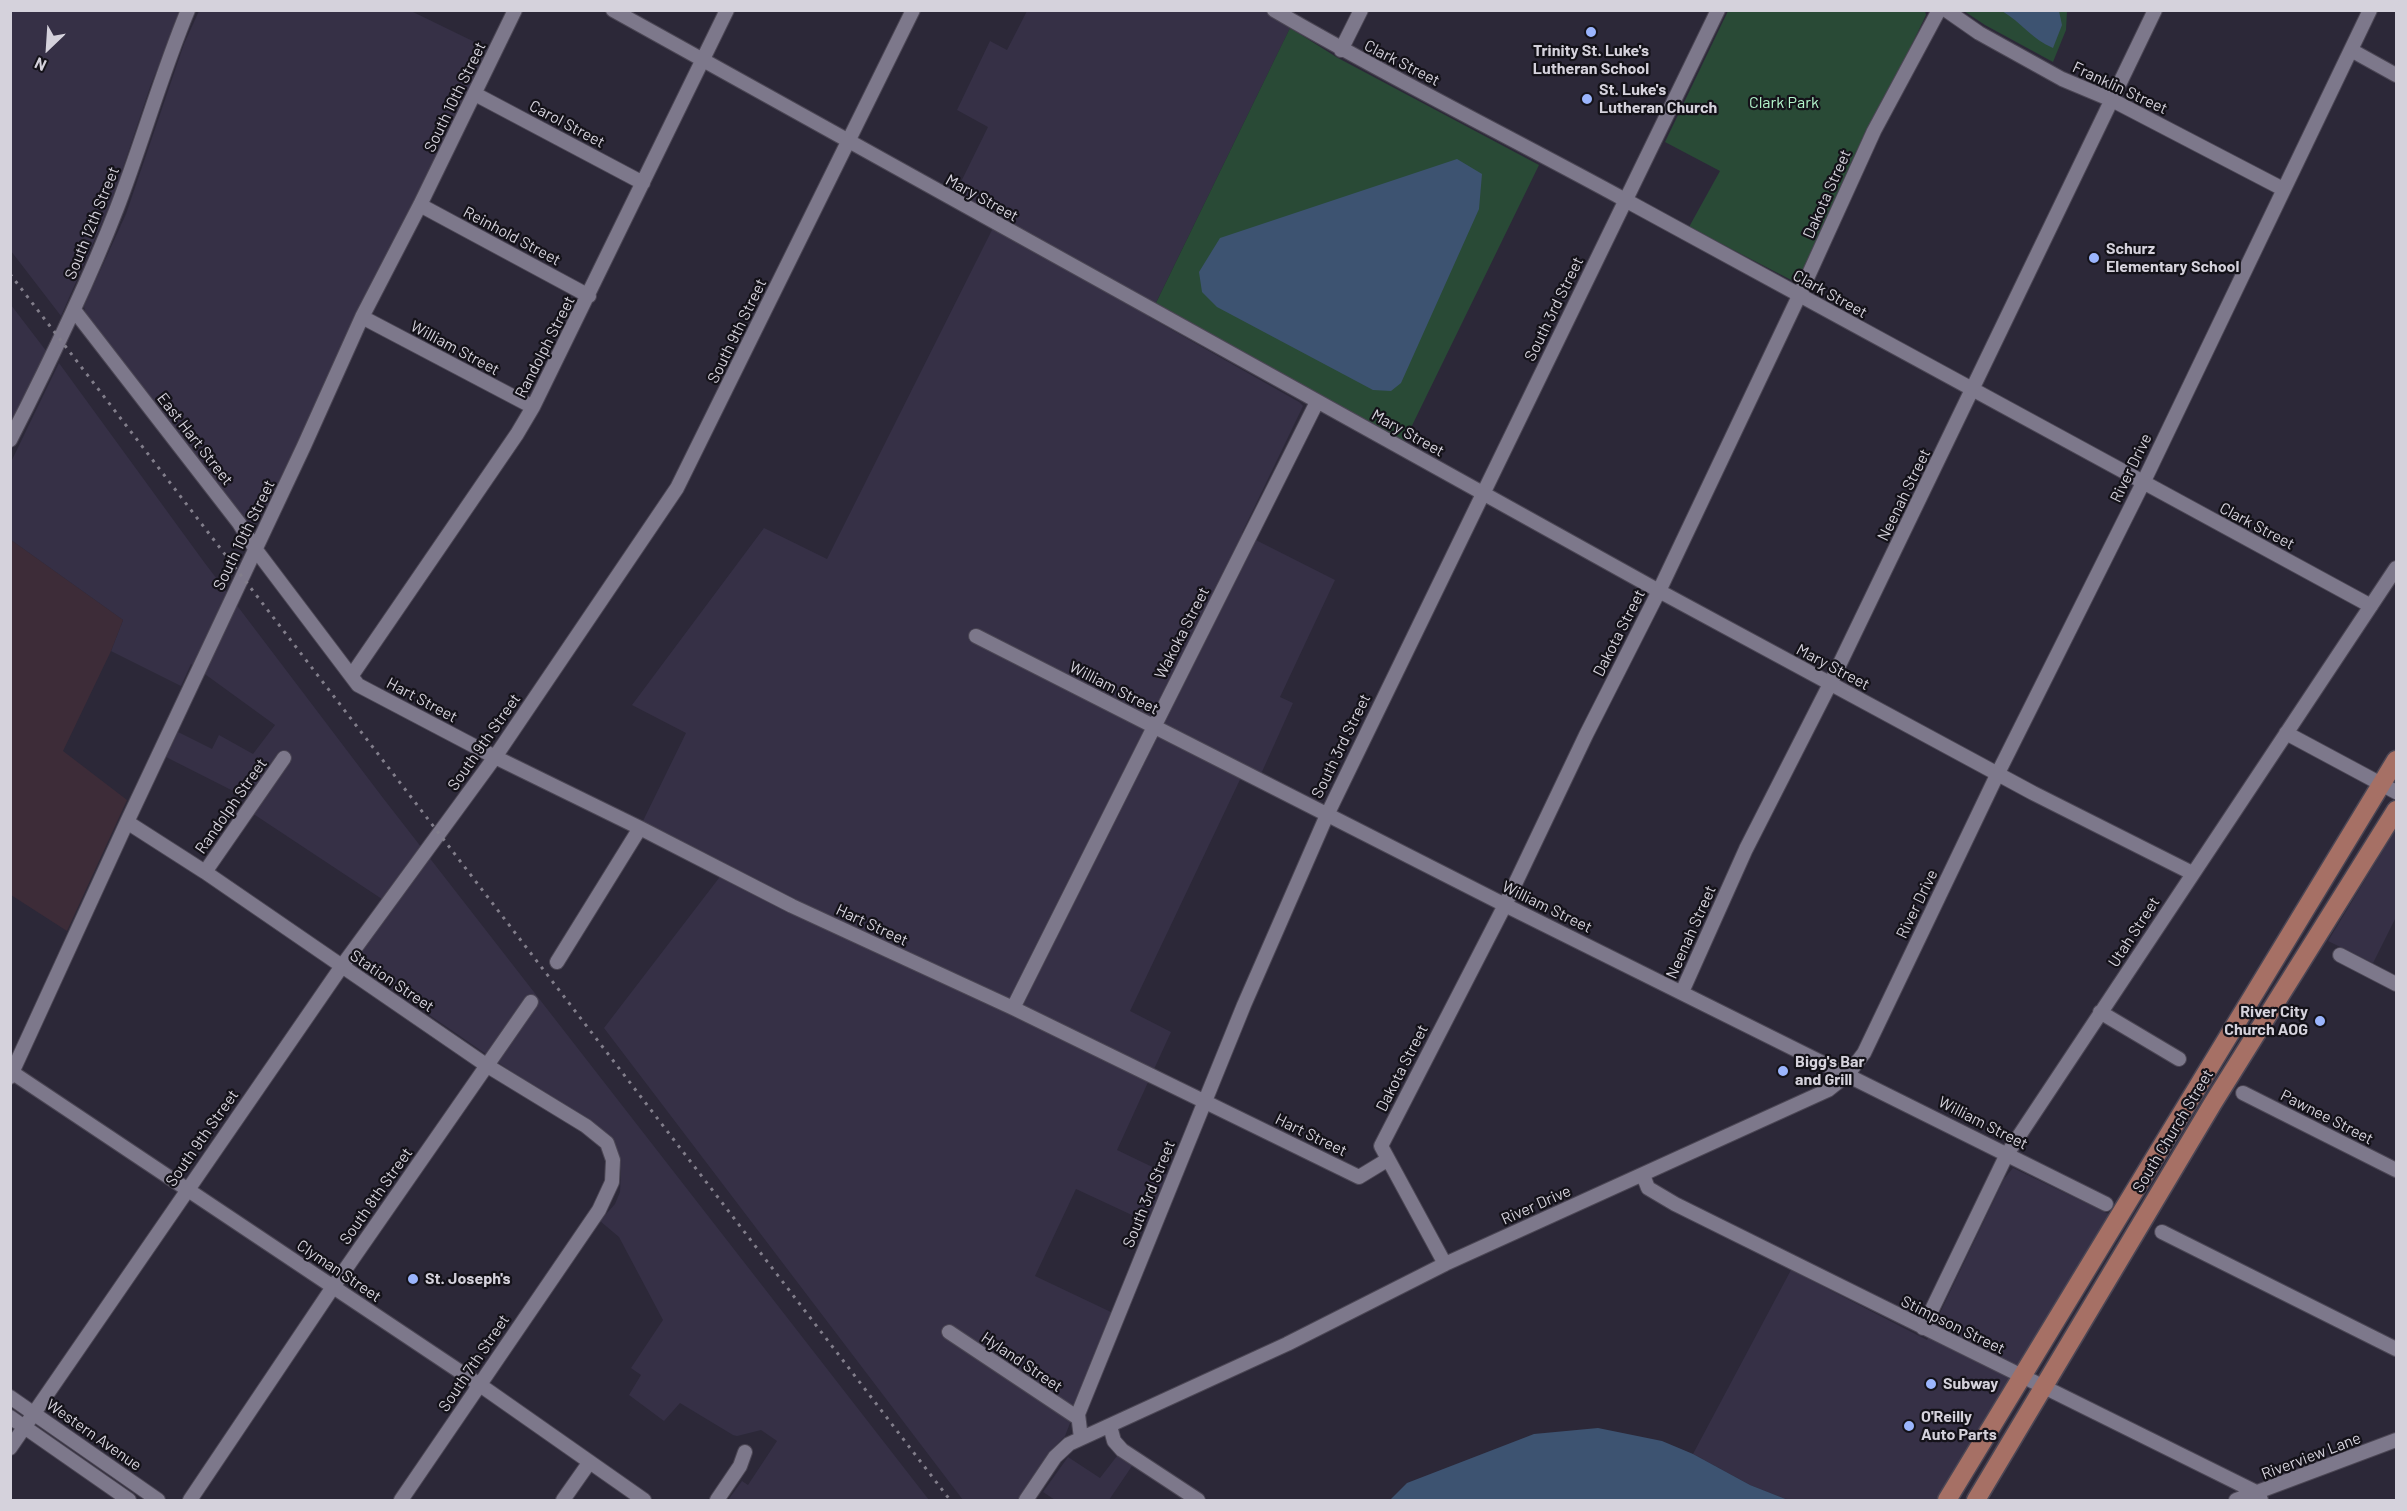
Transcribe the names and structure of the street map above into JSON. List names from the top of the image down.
{
  "streets": {
    "main road": ["South Church Street"],
    "street": [
      "Clark Street",
      "Franklin Street",
      "South 10th Street",
      "Carol Street",
      "Dakota Street",
      "Mary Street",
      "South 12th Street",
      "Reinhold Street",
      "South 3rd Street",
      "South 9th Street",
      "Randolph Street",
      "William Street",
      "East Hart Street",
      "River Drive",
      "Neenah Street",
      "Wakoka Street",
      "Hart Street",
      "Utah Street",
      "Station Street",
      "Pawnee Street",
      "South 8th Street",
      "Clyman Street",
      "Stimpson Street",
      "Hyland Street",
      "South 7th Street",
      "Western Avenue",
      "Riverview Lane"
    ]
  },
  "crossings": [
    ["Clark Street", "Dakota Street"],
    ["Clark Street", "South 3rd Street"],
    ["Clark Street", "River Drive"],
    ["Clark Street", "Neenah Street"],
    ["Clark Street", "Utah Street"],
    ["Franklin Street", "River Drive"],
    ["Franklin Street", "Neenah Street"],
    ["South 10th Street", "Carol Street"],
    ["South 10th Street", "Reinhold Street"],
    ["South 10th Street", "William Street"],
    ["South 10th Street", "East Hart Street"],
    ["South 10th Street", "Station Street"],
    ["South 10th Street", "Clyman Street"],
    ["Carol Street", "Randolph Street"],
    ["Dakota Street", "Mary Street"],
    ["Dakota Street", "William Street"],
    ["Dakota Street", "Hart Street"],
    ["Mary Street", "South 3rd Street"],
    ["Mary Street", "South 9th Street"],
    ["Mary Street", "Randolph Street"],
    ["Mary Street", "River Drive"],
    ["Mary Street", "Neenah Street"],
    ["Mary Street", "Wakoka Street"],
    ["Mary Street", "Utah Street"],
    ["South 12th Street", "East Hart Street"],
    ["Reinhold Street", "Randolph Street"],
    ["South 3rd Street", "William Street"],
    ["South 3rd Street", "Hart Street"],
    ["South 3rd Street", "Hyland Street"],
    ["South 9th Street", "Hart Street"],
    ["South 9th Street", "Station Street"],
    ["South 9th Street", "Clyman Street"],
    ["South 9th Street", "Western Avenue"],
    ["Randolph Street", "William Street"],
    ["Randolph Street", "East Hart Street"],
    ["Randolph Street", "Hart Street"],
    ["Randolph Street", "Station Street"],
    ["William Street", "River Drive"],
    ["William Street", "Neenah Street"],
    ["William Street", "Wakoka Street"],
    ["William Street", "Utah Street"],
    ["East Hart Street", "Hart Street"],
    ["River Drive", "Stimpson Street"],
    ["Wakoka Street", "Hart Street"],
    ["Utah Street", "Stimpson Street"],
    ["Station Street", "South 8th Street"],
    ["Station Street", "South 7th Street"],
    ["South Church Street", "Stimpson Street"],
    ["South 8th Street", "Clyman Street"],
    ["Clyman Street", "South 7th Street"],
    ["Stimpson Street", "Riverview Lane"]
  ],
  "parks": ["Clark Park"],
  "places": [
    "Trinity St. Luke's Lutheran School",
    "St. Luke's Lutheran Church",
    "Schurz Elementary School",
    "River City Church AOG",
    "Bigg's Bar and Grill",
    "St. Joseph's",
    "Subway",
    "O'Reilly Auto Parts"
  ],
  "north": "bottom left"
}
